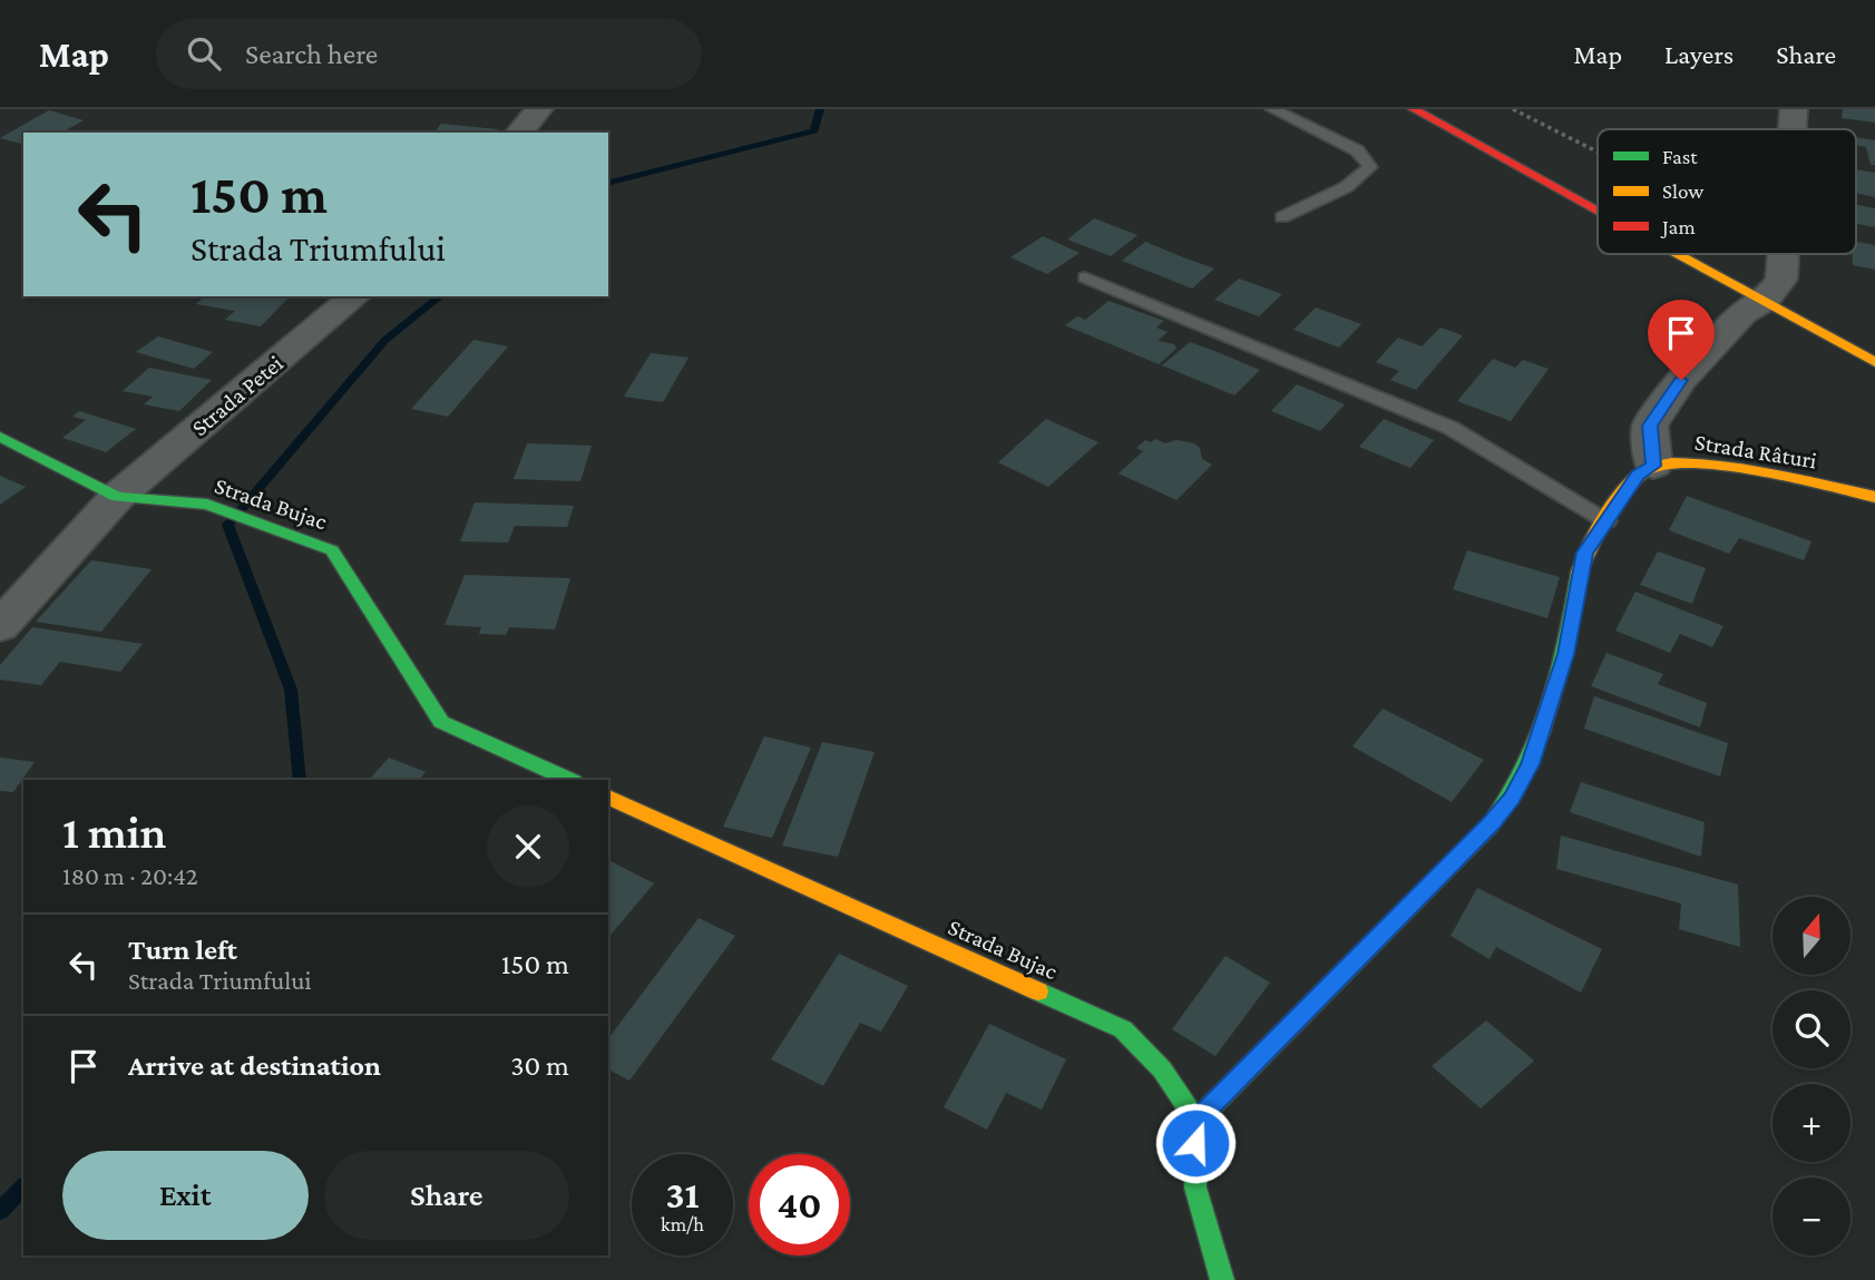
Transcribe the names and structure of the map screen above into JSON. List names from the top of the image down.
{
  "streets": {
    "street": ["Strada Petei", "Strada Râturi", "Strada Bujac"]
  },
  "crossings": [
    ["Strada Petei", "Strada Bujac"]
  ],
  "legend": ["Fast", "Slow", "Jam"],
  "north": "top",
  "page": {
    "header": "Map",
    "search": "Search here",
    "nav": ["Map", "Layers", "Share"],
    "turn": ["150 m", "Strada Triumfului"],
    "heading": ["1 min", "180 m · 20:42"],
    "map_buttons": ["+", "−"],
    "list": [
      {
        "name": "Turn left",
        "note": "Strada Triumfului",
        "value": "150 m"
      },
      {
        "name": "Arrive at destination",
        "value": "30 m"
      }
    ],
    "buttons": ["Exit", "Share"],
    "speed": "31 km/h",
    "limit": "40"
  }
}
